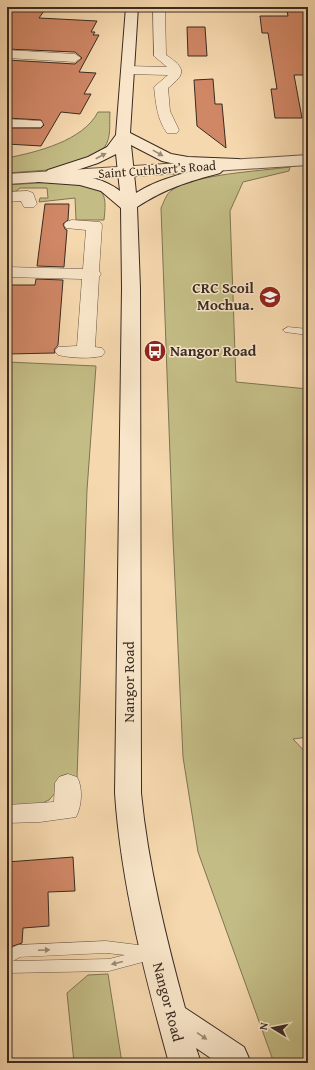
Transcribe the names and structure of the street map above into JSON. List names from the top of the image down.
{
  "streets": {
    "main road": ["Saint Cuthbert’s Road", "Nangor Road"]
  },
  "crossings": [
    ["Saint Cuthbert’s Road", "Nangor Road"]
  ],
  "places": {
    "school or university": ["CRC Scoil Mochua."],
    "bus stop": ["Nangor Road"]
  },
  "north": "left"
}
